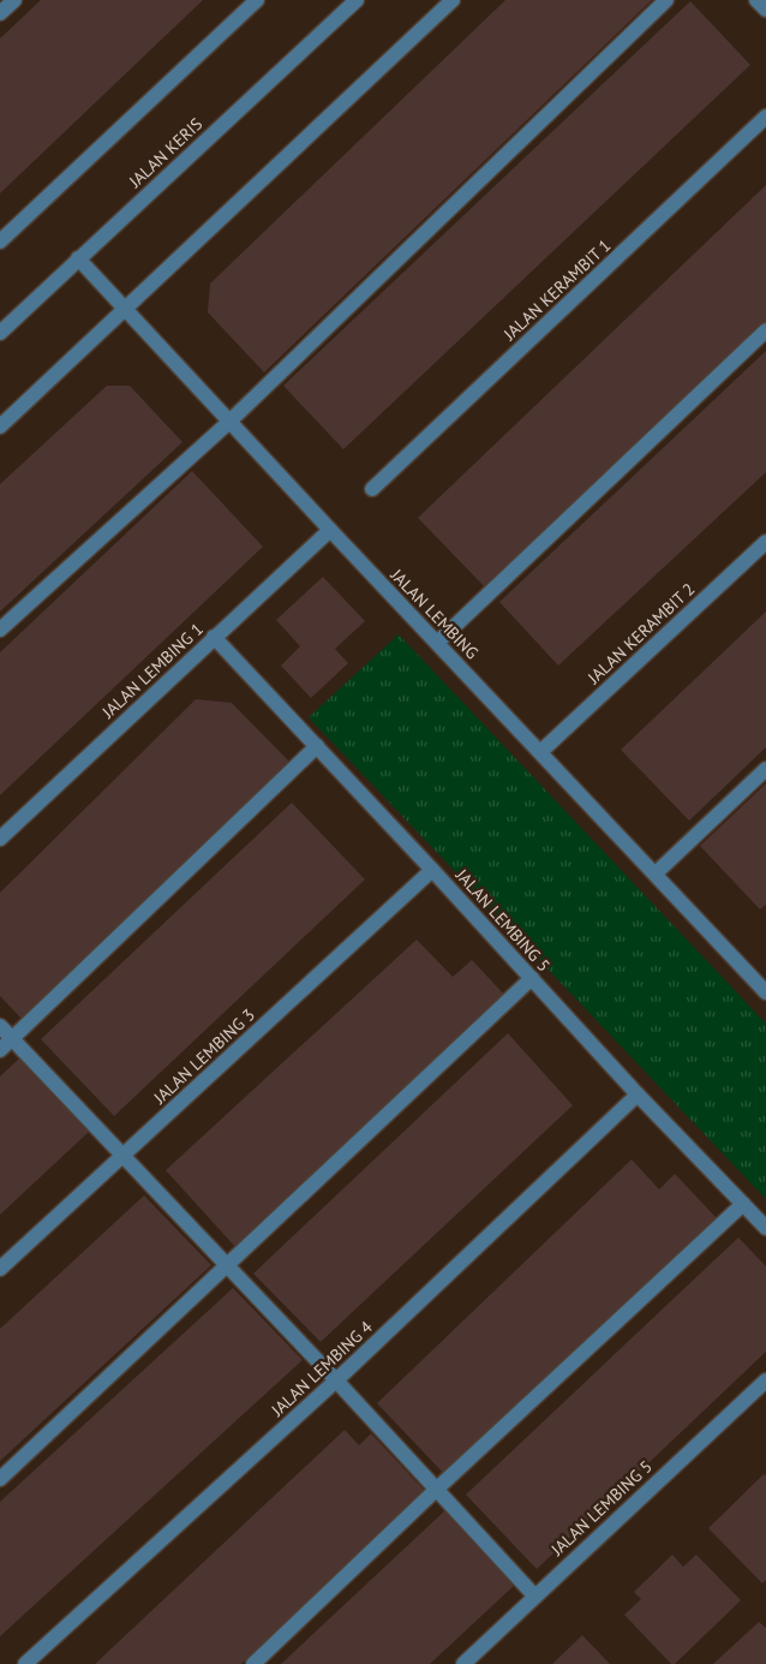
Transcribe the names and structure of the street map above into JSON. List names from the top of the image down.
{
  "streets": {
    "street": [
      "JALAN KERIS",
      "JALAN KERAMBIT 1",
      "JALAN LEMBING",
      "JALAN KERAMBIT 2",
      "JALAN LEMBING 1",
      "JALAN LEMBING 5",
      "JALAN LEMBING 3",
      "JALAN LEMBING 4"
    ]
  },
  "crossings": [
    ["JALAN KERIS", "JALAN LEMBING"],
    ["JALAN LEMBING", "JALAN KERAMBIT 2"],
    ["JALAN LEMBING", "JALAN LEMBING 1"],
    ["JALAN LEMBING 1", "JALAN LEMBING 5"],
    ["JALAN LEMBING 5", "JALAN LEMBING 3"],
    ["JALAN LEMBING 5", "JALAN LEMBING 4"]
  ]
}
